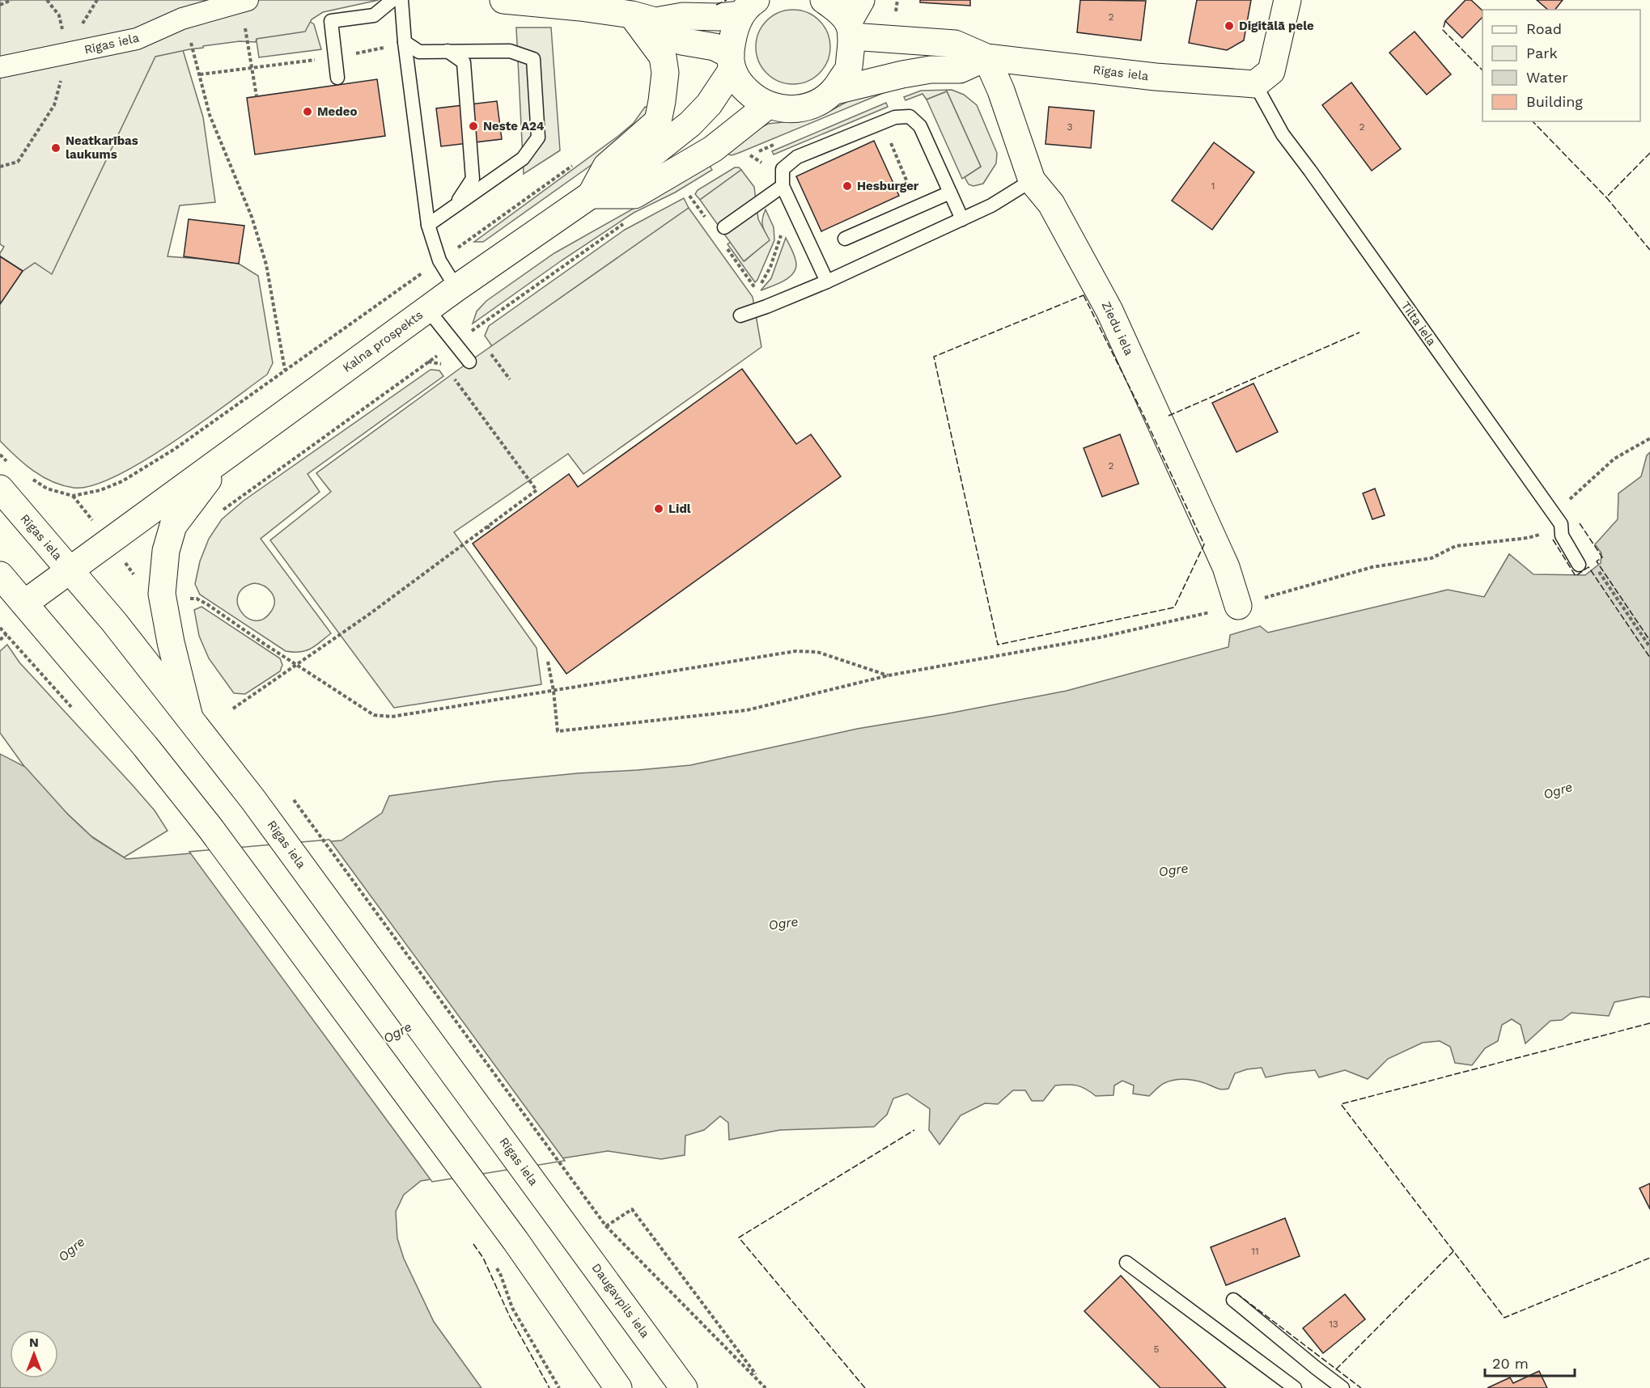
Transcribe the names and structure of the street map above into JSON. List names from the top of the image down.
{
  "streets": {
    "main road": [
      "Rīgas iela",
      "Ziedu iela",
      "Kalna prospekts",
      "Daugavpils iela"
    ],
    "lane": ["Tilta iela"]
  },
  "crossings": [
    ["Rīgas iela", "Tilta iela"],
    ["Rīgas iela", "Ziedu iela"],
    ["Rīgas iela", "Kalna prospekts"],
    ["Rīgas iela", "Daugavpils iela"]
  ],
  "water": ["Ogre"],
  "places": [
    "Digitālā pele",
    "Medeo",
    "Neste A24",
    "Neatkarības laukums",
    "Hesburger",
    "Lidl"
  ],
  "house_numbers": [
    "2",
    "3",
    "2",
    "1",
    "2",
    "11",
    "13",
    "5"
  ],
  "legend": [
    "Road",
    "Park",
    "Water",
    "Building"
  ],
  "scale_bar": "20 m",
  "north": "top"
}
